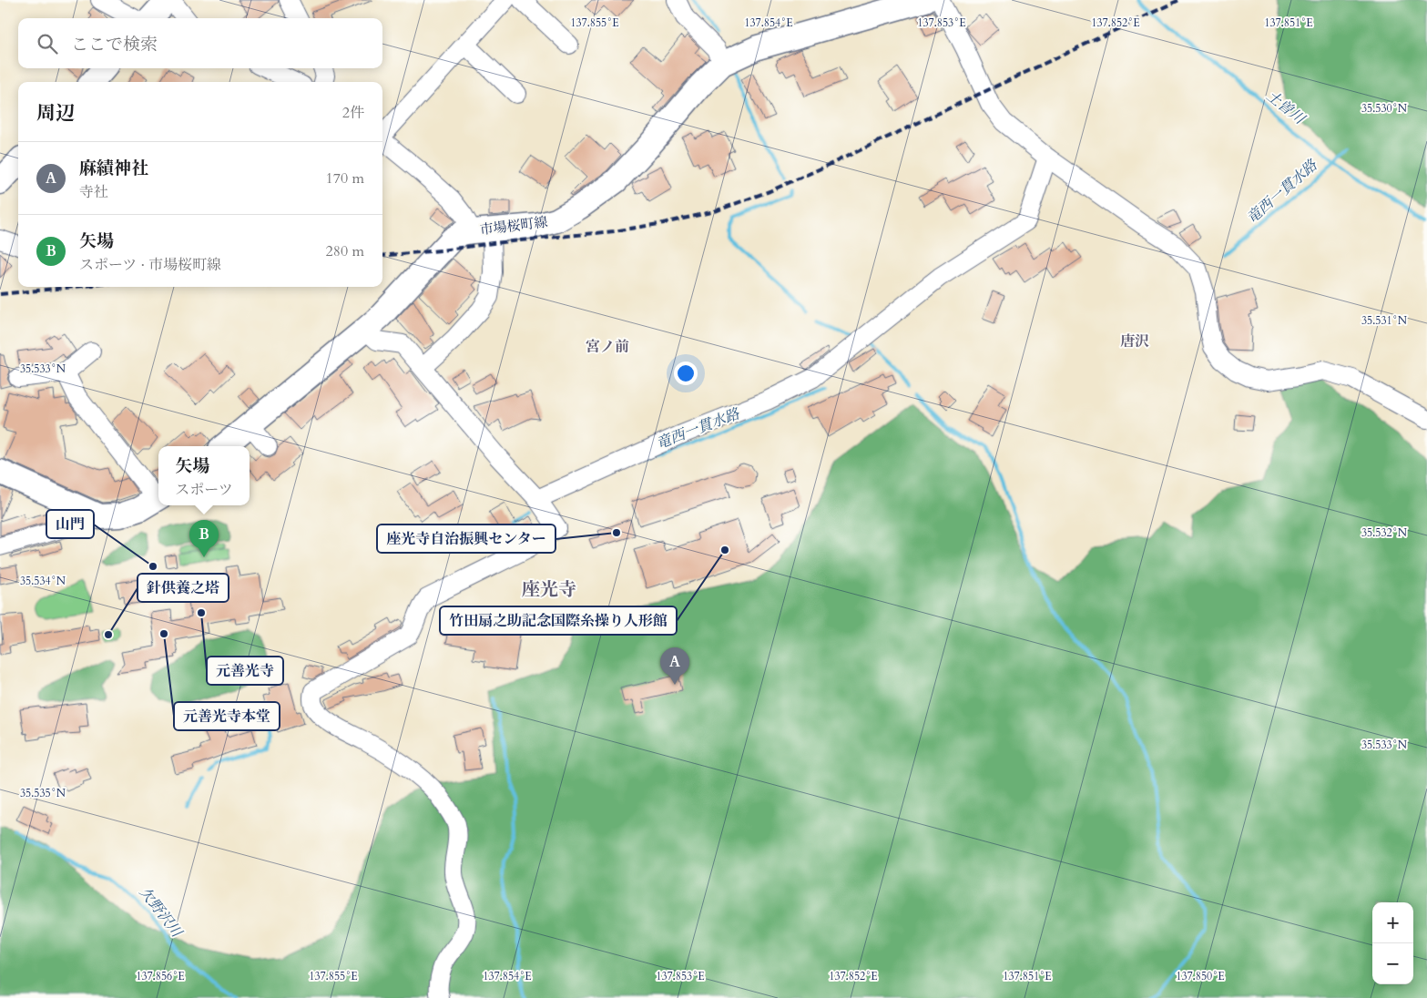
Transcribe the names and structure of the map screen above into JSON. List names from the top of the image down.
{
  "streets": {
    "main road": ["市場桜町線"]
  },
  "districts": ["唐沢", "宮ノ前", "座光寺"],
  "water": ["土曽川", "竜西一貫水路", "欠野沢川"],
  "places": [
    "座光寺自治振興センター",
    "竹田扇之助記念国際糸操り人形館",
    "山門",
    "元善光寺",
    "元善光寺本堂",
    "針供養之塔"
  ],
  "page": {
    "search": "ここで検索",
    "heading": ["周辺", "2件"],
    "list": [
      {
        "mark": "A",
        "name": "麻績神社",
        "note": "寺社",
        "value": "170 m"
      },
      {
        "mark": "B",
        "name": "矢場",
        "note": "スポーツ · 市場桜町線",
        "value": "280 m"
      }
    ],
    "popup": ["矢場", "スポーツ"],
    "pins": ["B", "A"],
    "map_buttons": ["+", "−"]
  },
  "coordinates": [
    "137.855°E",
    "137.854°E",
    "137.853°E",
    "137.852°E",
    "137.851°E",
    "35.530°N",
    "35.531°N",
    "35.533°N",
    "35.532°N",
    "35.534°N",
    "35.535°N",
    "137.856°E",
    "137.850°E"
  ]
}
